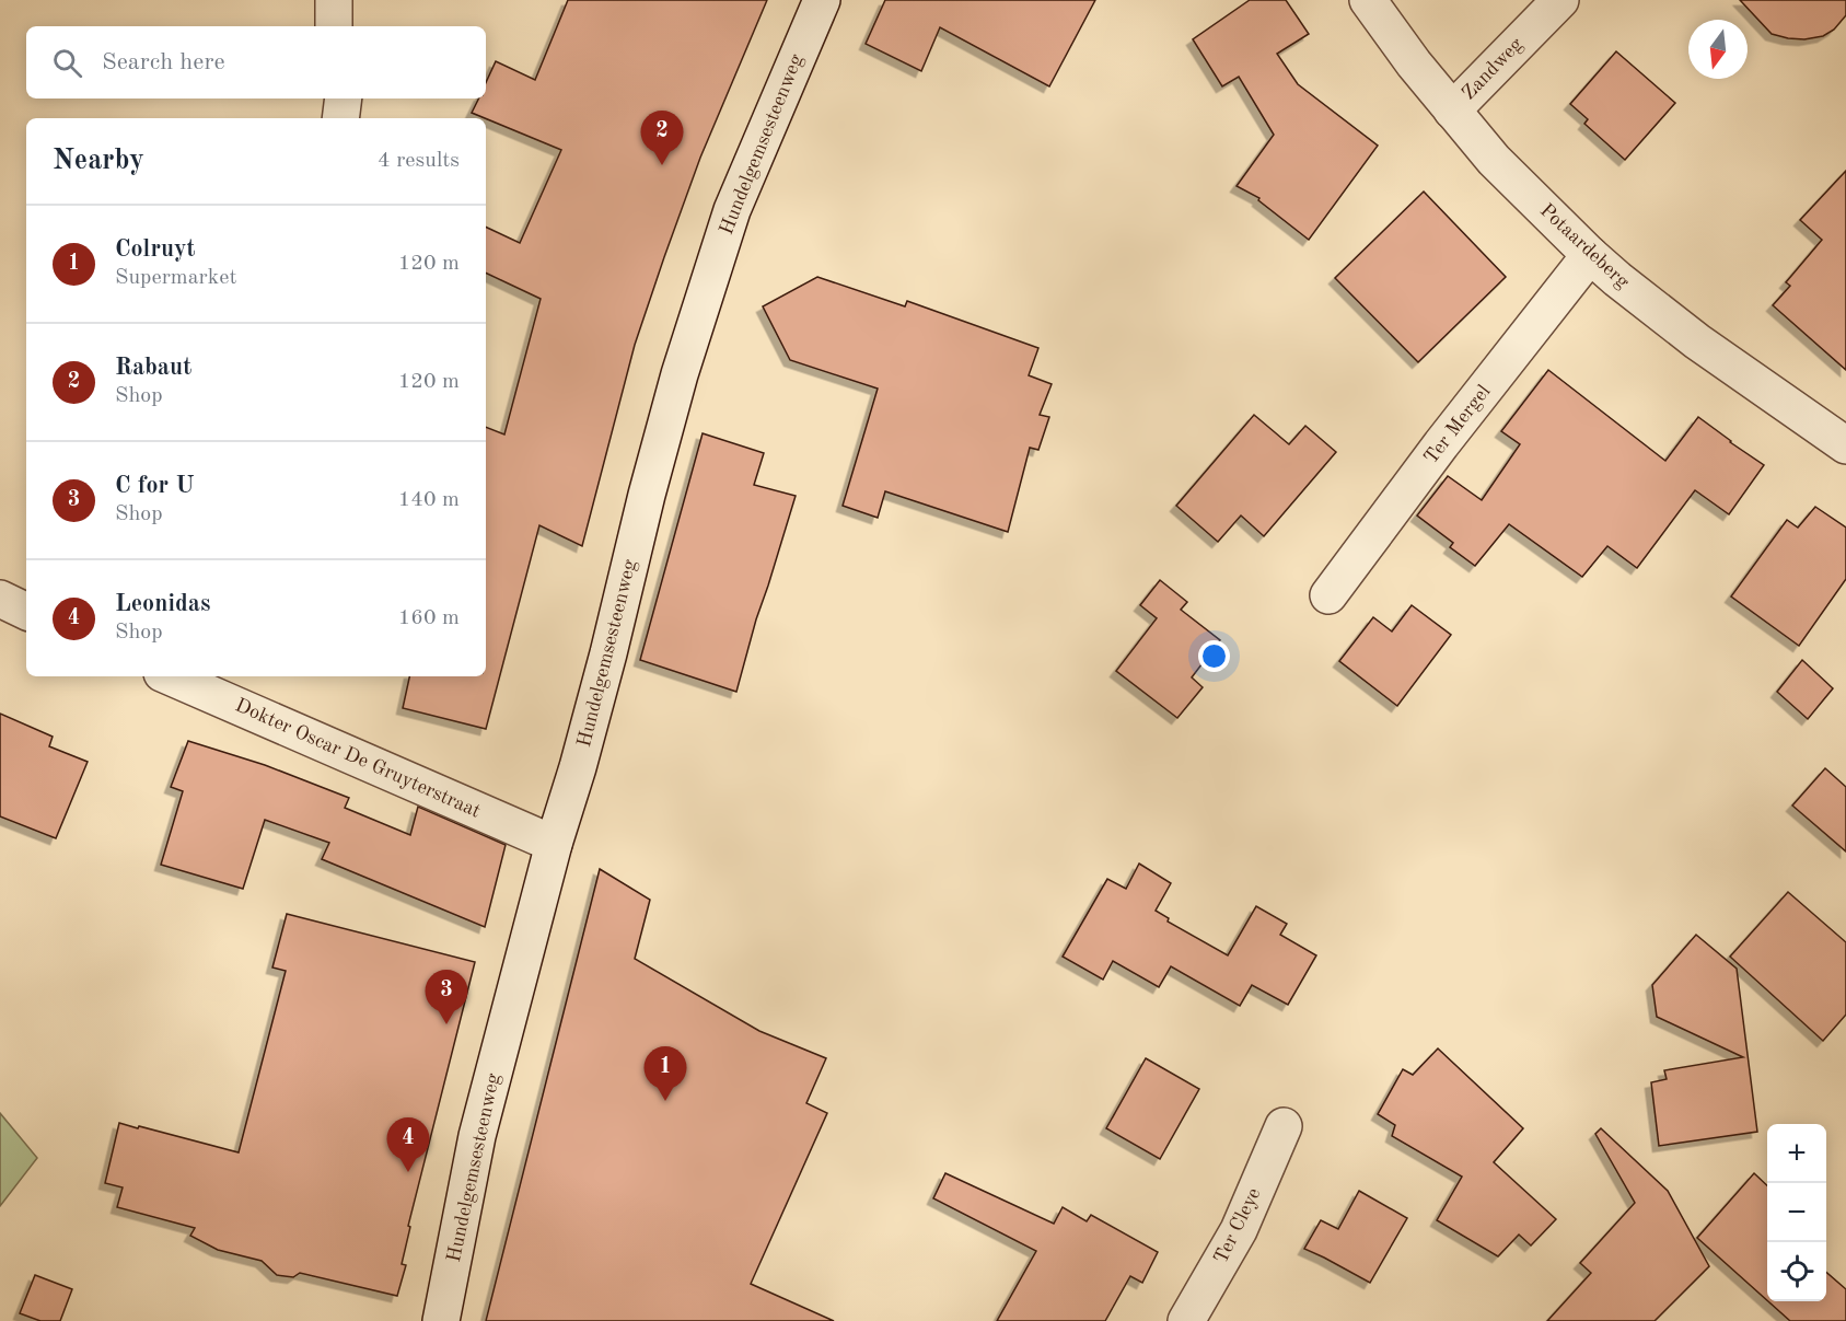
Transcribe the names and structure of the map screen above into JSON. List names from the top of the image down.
{
  "streets": {
    "street": [
      "Zandweg",
      "Hundelgemsesteenweg",
      "Potaardeberg",
      "Ter Mergel",
      "Dokter Oscar De Gruyterstraat",
      "Ter Cleye"
    ]
  },
  "crossings": [
    ["Zandweg", "Potaardeberg"],
    ["Hundelgemsesteenweg", "Dokter Oscar De Gruyterstraat"],
    ["Potaardeberg", "Ter Mergel"]
  ],
  "north": "bottom",
  "page": {
    "search": "Search here",
    "pins": [
      "2",
      "3",
      "1",
      "4"
    ],
    "heading": ["Nearby", "4 results"],
    "list": [
      {
        "mark": "1",
        "name": "Colruyt",
        "note": "Supermarket",
        "value": "120 m"
      },
      {
        "mark": "2",
        "name": "Rabaut",
        "note": "Shop",
        "value": "120 m"
      },
      {
        "mark": "3",
        "name": "C for U",
        "note": "Shop",
        "value": "140 m"
      },
      {
        "mark": "4",
        "name": "Leonidas",
        "note": "Shop",
        "value": "160 m"
      }
    ],
    "map_buttons": ["+", "−"]
  }
}
